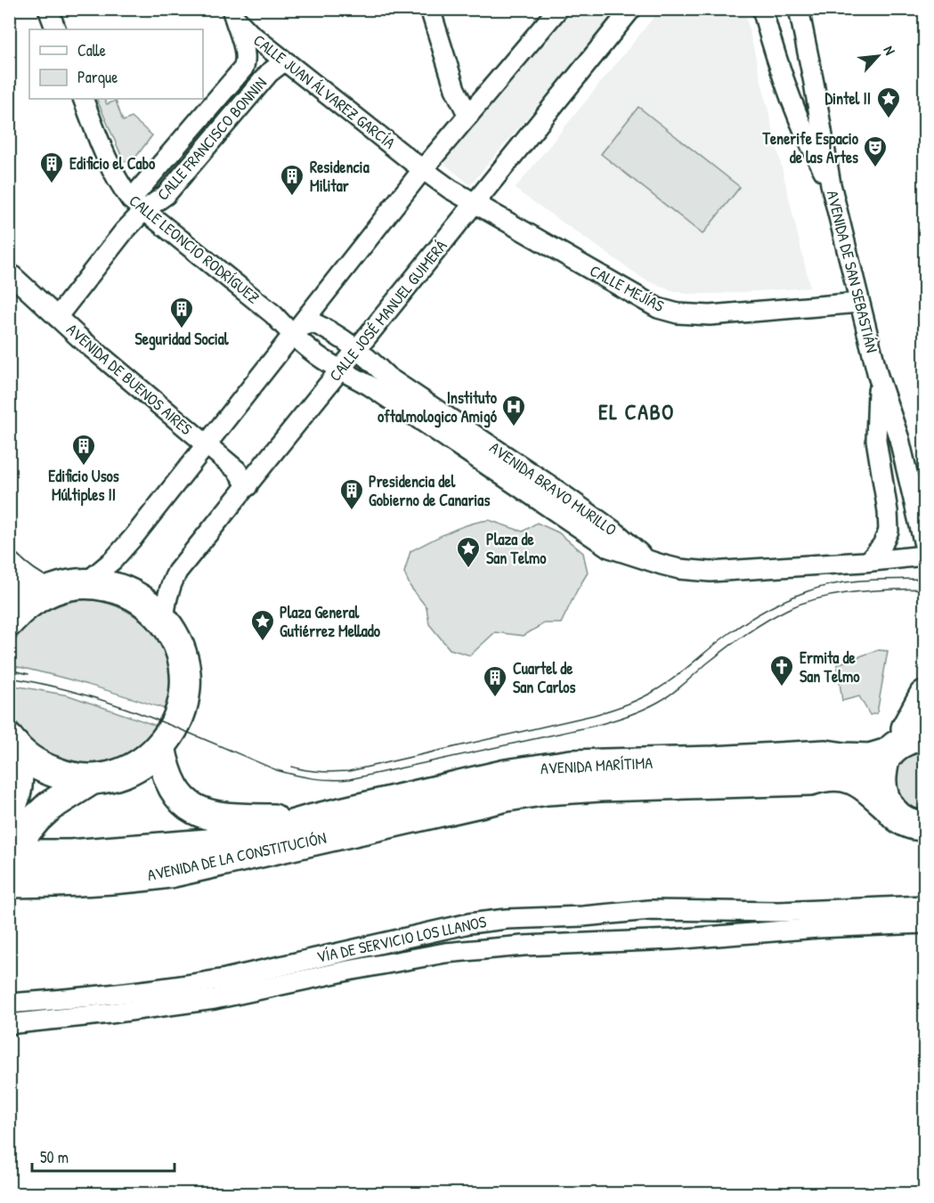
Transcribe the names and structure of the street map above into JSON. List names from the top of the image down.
{
  "streets": {
    "main road": ["AVENIDA MARÍTIMA", "AVENIDA DE LA CONSTITUCIÓN"],
    "street": [
      "CALLE JUAN ÁLVAREZ GARCÍA",
      "CALLE FRANCISCO BONNIN",
      "CALLE LEONCIO RODRÍGUEZ",
      "AVENIDA DE SAN SEBASTIÁN",
      "CALLE MEJÍAS",
      "CALLE JOSÉ MANUEL GUIMERÁ",
      "AVENIDA DE BUENOS AIRES",
      "AVENIDA BRAVO MURILLO",
      "VÍA DE SERVICIO LOS LLANOS"
    ]
  },
  "crossings": [
    ["CALLE JUAN ÁLVAREZ GARCÍA", "CALLE FRANCISCO BONNIN"],
    ["CALLE JUAN ÁLVAREZ GARCÍA", "CALLE MEJÍAS"],
    ["CALLE JUAN ÁLVAREZ GARCÍA", "CALLE JOSÉ MANUEL GUIMERÁ"],
    ["CALLE FRANCISCO BONNIN", "CALLE LEONCIO RODRÍGUEZ"],
    ["CALLE FRANCISCO BONNIN", "AVENIDA DE BUENOS AIRES"],
    ["CALLE LEONCIO RODRÍGUEZ", "CALLE JOSÉ MANUEL GUIMERÁ"],
    ["CALLE LEONCIO RODRÍGUEZ", "AVENIDA BRAVO MURILLO"],
    ["AVENIDA DE SAN SEBASTIÁN", "CALLE MEJÍAS"],
    ["AVENIDA DE SAN SEBASTIÁN", "AVENIDA BRAVO MURILLO"],
    ["CALLE MEJÍAS", "CALLE JOSÉ MANUEL GUIMERÁ"],
    ["CALLE JOSÉ MANUEL GUIMERÁ", "AVENIDA DE BUENOS AIRES"],
    ["CALLE JOSÉ MANUEL GUIMERÁ", "AVENIDA BRAVO MURILLO"],
    ["AVENIDA MARÍTIMA", "AVENIDA DE LA CONSTITUCIÓN"]
  ],
  "districts": ["EL CABO"],
  "places": {
    "place": ["Dintel II", "Plaza de San Telmo", "Plaza General Gutiérrez Mellado"],
    "theatre": ["Tenerife Espacio de las Artes"],
    "building": [
      "Edificio el Cabo",
      "Residencia Militar",
      "Seguridad Social",
      "Edificio Usos Múltiples II",
      "Presidencia del Gobierno de Canarias",
      "Cuartel de San Carlos"
    ],
    "hospital": ["Instituto oftalmologico Amigó"],
    "church": ["Ermita de San Telmo"]
  },
  "legend": ["Calle", "Parque"],
  "scale_bar": "50 m",
  "north": "top right"
}
